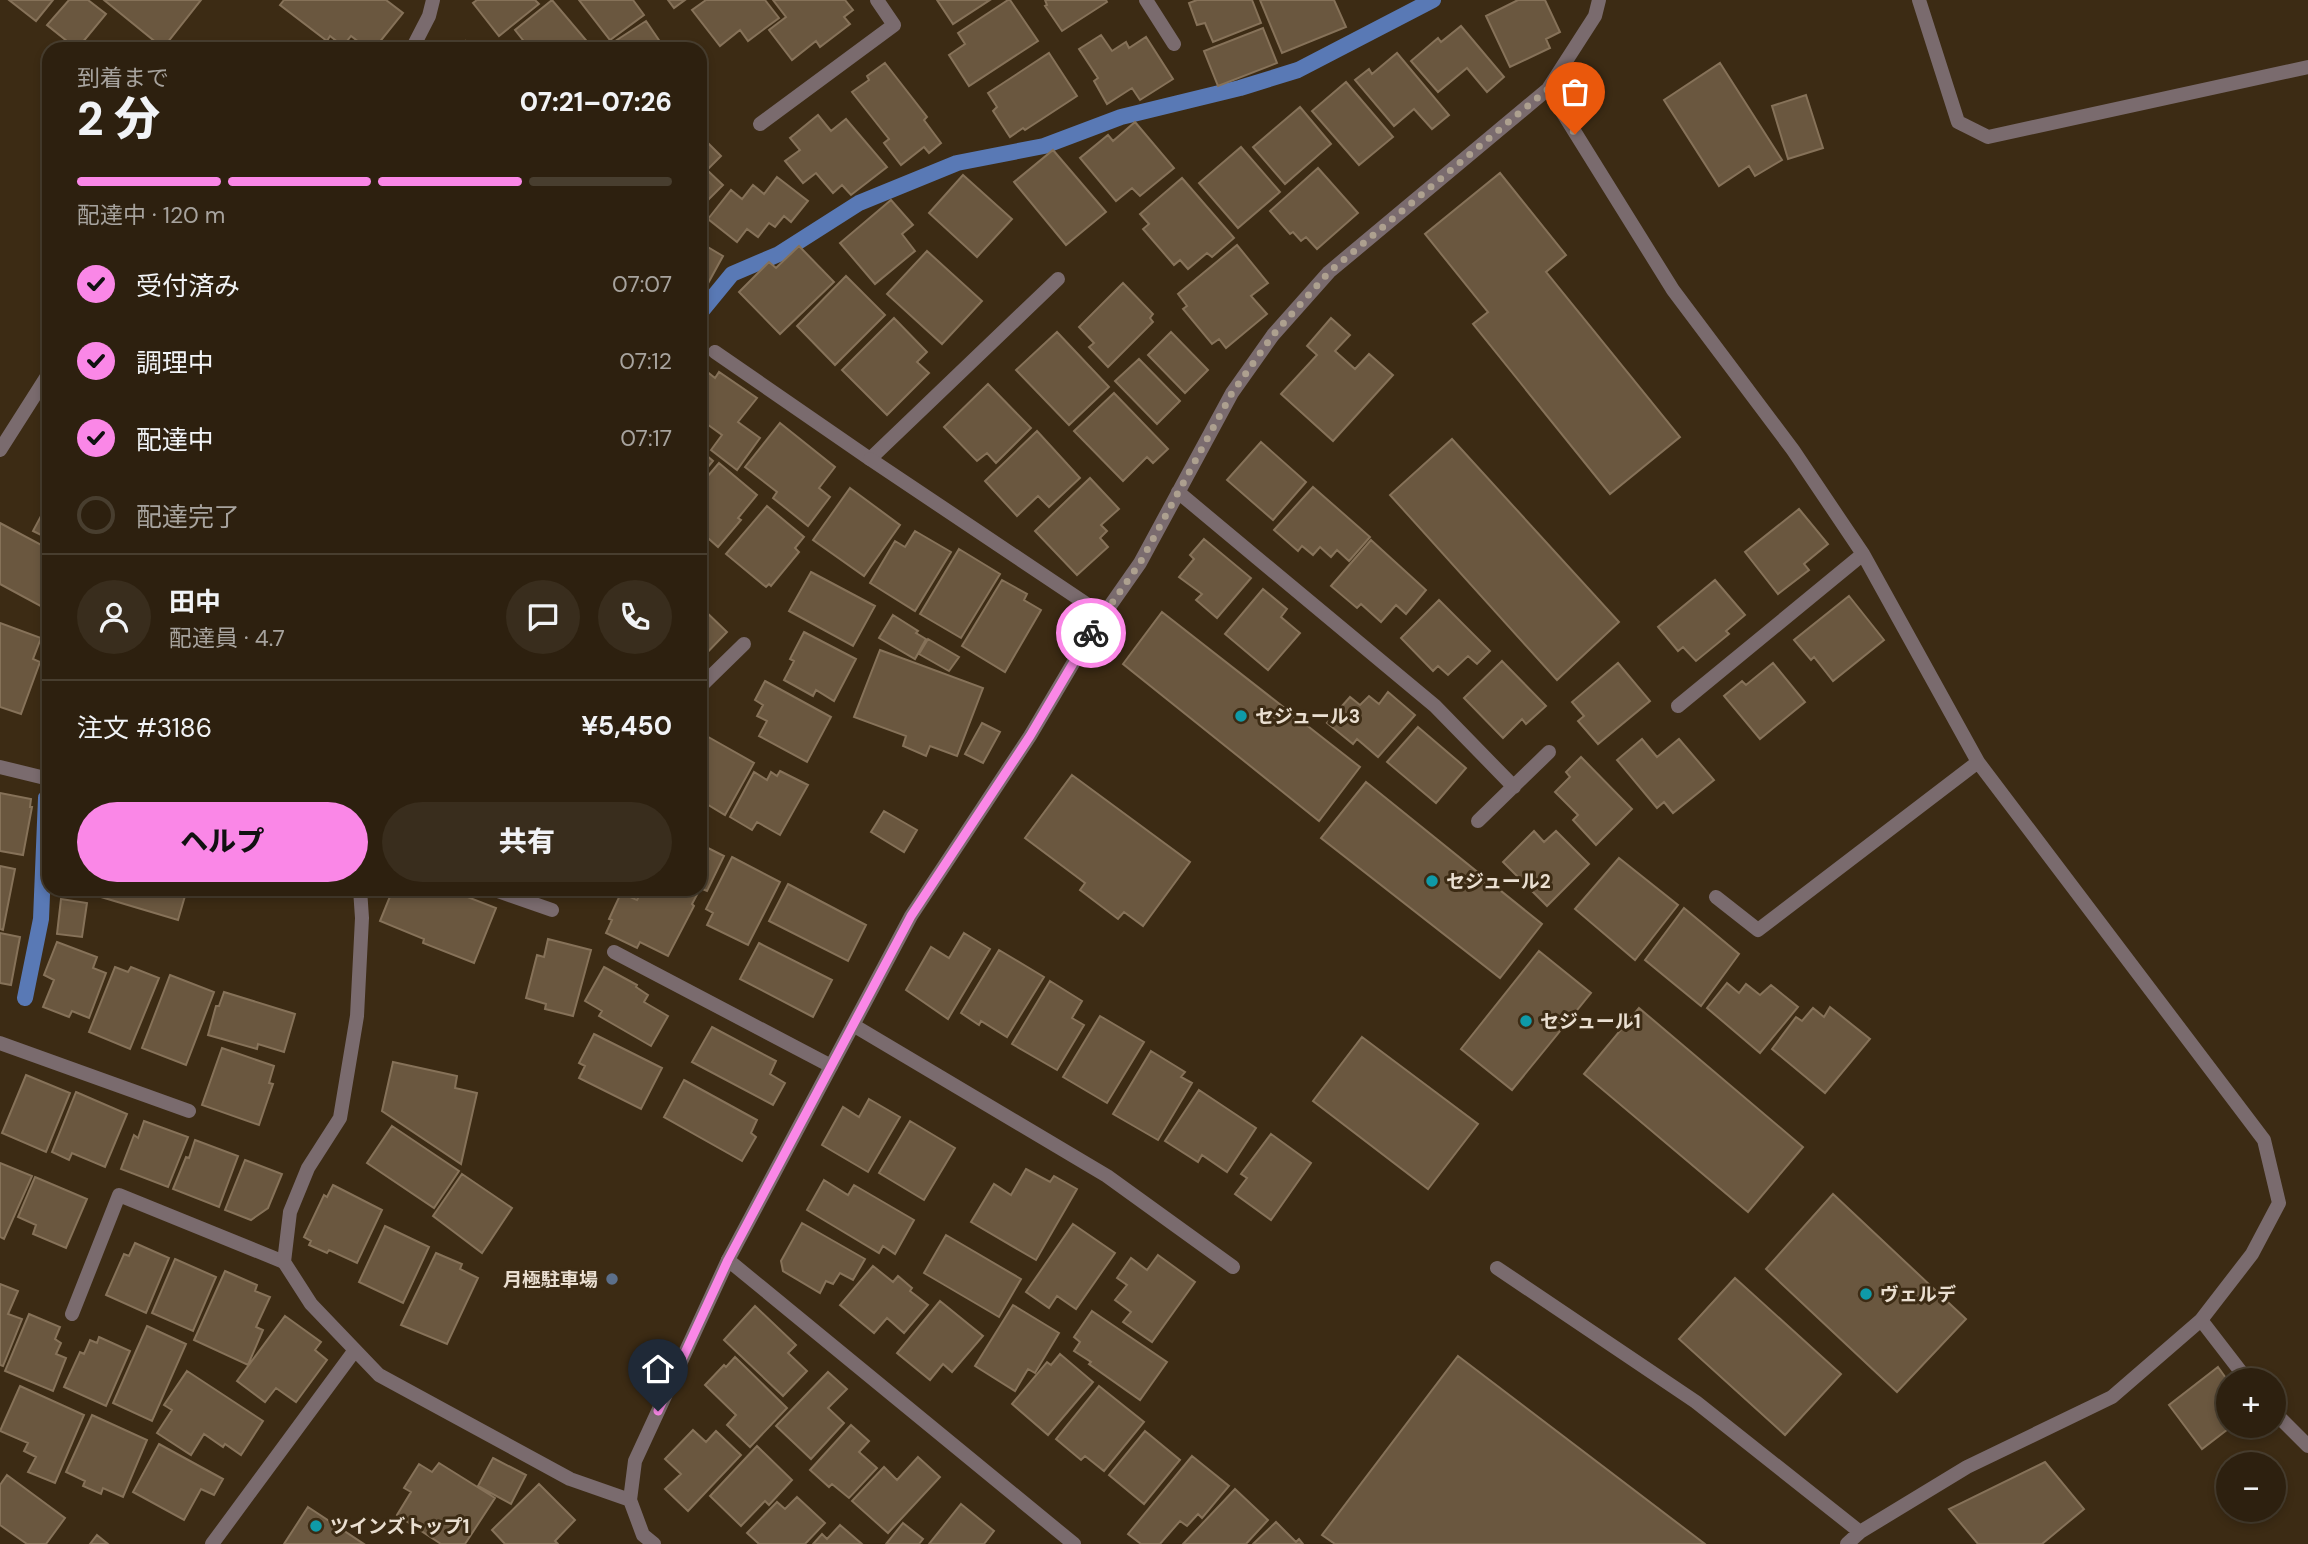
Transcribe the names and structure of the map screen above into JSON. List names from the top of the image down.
{
  "places": [
    "セジュール3",
    "セジュール2",
    "セジュール1",
    "月極駐車場",
    "ヴェルデ",
    "ツインズトップ1"
  ],
  "page": {
    "heading": ["2 分", "到着まで", "07:21–07:26"],
    "panel": [
      "田中",
      "配達員 · 4.7",
      "注文 #3186",
      "¥5,450"
    ],
    "bar": "配達中 · 120 m",
    "list": [
      ["受付済み", "07:07"],
      ["調理中", "07:12"],
      ["配達中", "07:17"],
      "配達完了"
    ],
    "buttons": ["ヘルプ", "共有"],
    "map_buttons": ["+", "−"]
  }
}
